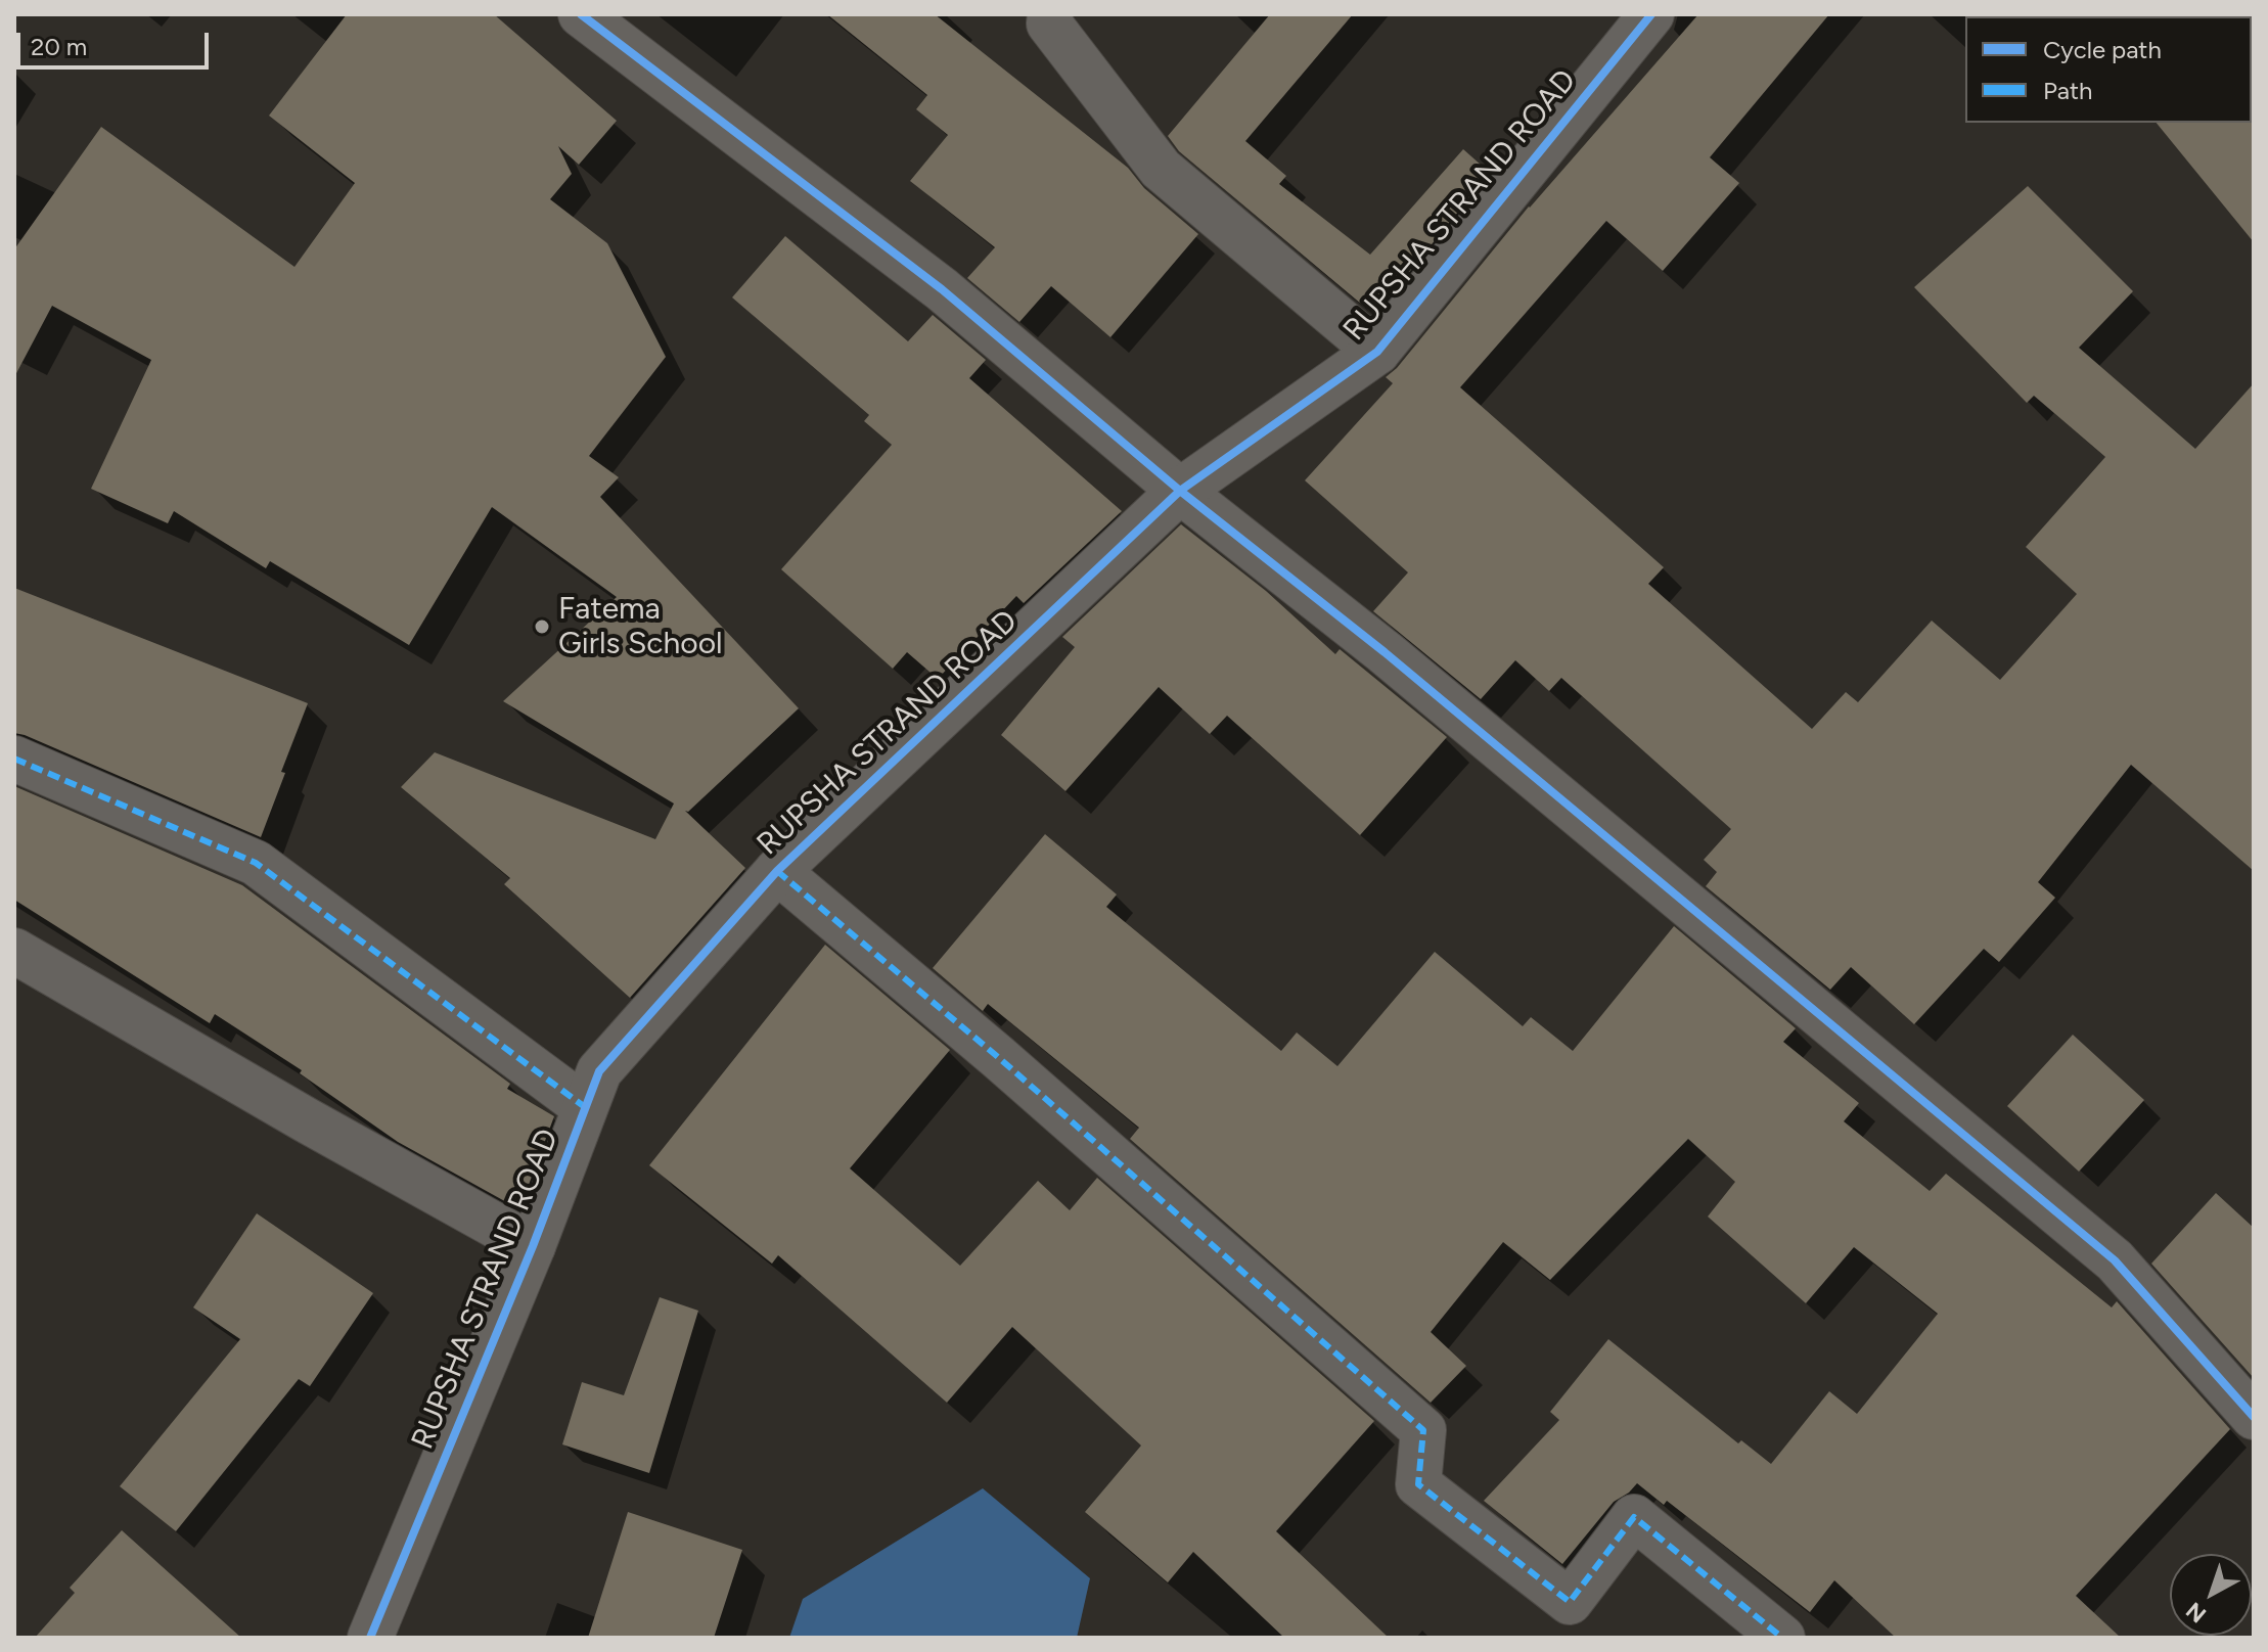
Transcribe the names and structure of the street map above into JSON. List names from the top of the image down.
{
  "streets": {
    "street": ["RUPSHA STRAND ROAD"]
  },
  "places": ["Fatema Girls School"],
  "legend": ["Cycle path", "Path"],
  "scale_bar": "20 m",
  "north": "bottom left"
}
